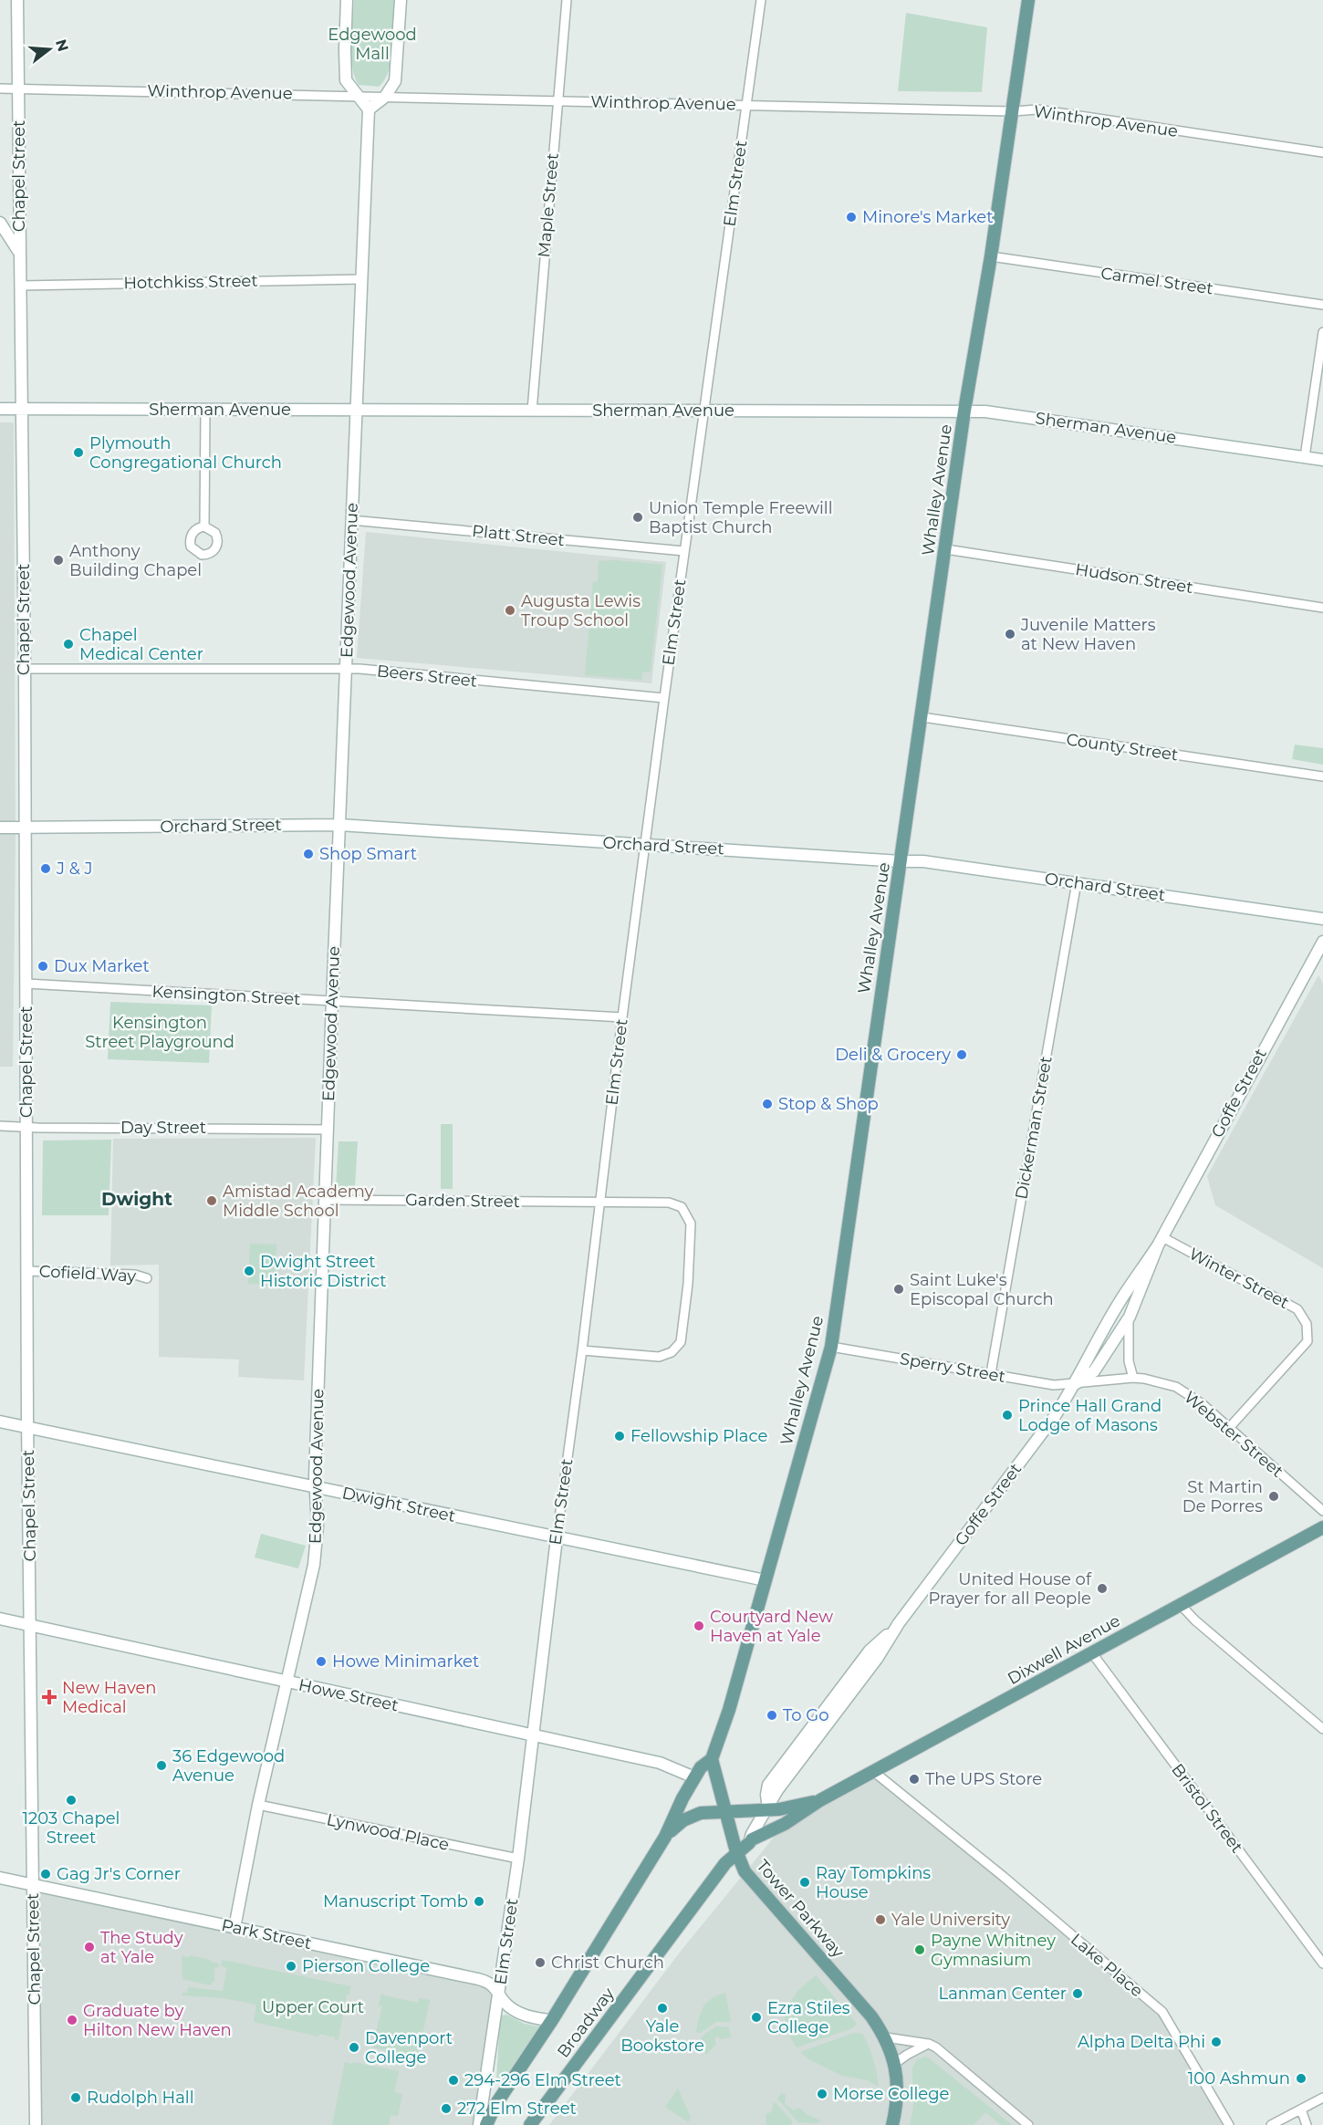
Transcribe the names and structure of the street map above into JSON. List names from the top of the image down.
{
  "streets": {
    "main road": [
      "Chapel Street",
      "Elm Street",
      "Sherman Avenue",
      "Whalley Avenue",
      "Edgewood Avenue",
      "Orchard Street",
      "Goffe Street",
      "Dwight Street",
      "Dixwell Avenue",
      "Howe Street",
      "Tower Parkway",
      "Park Street",
      "Broadway"
    ],
    "street": [
      "Winthrop Avenue",
      "Maple Street",
      "Carmel Street",
      "Hotchkiss Street",
      "Platt Street",
      "Hudson Street",
      "Beers Street",
      "County Street",
      "Kensington Street",
      "Day Street",
      "Dickerman Street",
      "Garden Street",
      "Cofield Way",
      "Winter Street",
      "Sperry Street",
      "Webster Street",
      "Bristol Street",
      "Lynwood Place",
      "Lake Place"
    ]
  },
  "crossings": [
    ["Winthrop Avenue", "Chapel Street"],
    ["Winthrop Avenue", "Elm Street"],
    ["Winthrop Avenue", "Maple Street"],
    ["Winthrop Avenue", "Whalley Avenue"],
    ["Chapel Street", "Hotchkiss Street"],
    ["Chapel Street", "Sherman Avenue"],
    ["Chapel Street", "Beers Street"],
    ["Chapel Street", "Orchard Street"],
    ["Chapel Street", "Kensington Street"],
    ["Chapel Street", "Day Street"],
    ["Chapel Street", "Cofield Way"],
    ["Chapel Street", "Dwight Street"],
    ["Chapel Street", "Howe Street"],
    ["Chapel Street", "Park Street"],
    ["Elm Street", "Sherman Avenue"],
    ["Elm Street", "Platt Street"],
    ["Elm Street", "Beers Street"],
    ["Elm Street", "Orchard Street"],
    ["Elm Street", "Kensington Street"],
    ["Elm Street", "Garden Street"],
    ["Elm Street", "Dwight Street"],
    ["Elm Street", "Howe Street"],
    ["Elm Street", "Lynwood Place"],
    ["Elm Street", "Park Street"],
    ["Maple Street", "Sherman Avenue"],
    ["Carmel Street", "Whalley Avenue"],
    ["Hotchkiss Street", "Edgewood Avenue"],
    ["Sherman Avenue", "Whalley Avenue"],
    ["Sherman Avenue", "Edgewood Avenue"],
    ["Whalley Avenue", "Hudson Street"],
    ["Whalley Avenue", "County Street"],
    ["Whalley Avenue", "Orchard Street"],
    ["Whalley Avenue", "Sperry Street"],
    ["Whalley Avenue", "Dwight Street"],
    ["Whalley Avenue", "Dixwell Avenue"],
    ["Whalley Avenue", "Howe Street"],
    ["Whalley Avenue", "Tower Parkway"],
    ["Whalley Avenue", "Broadway"],
    ["Platt Street", "Edgewood Avenue"],
    ["Edgewood Avenue", "Beers Street"],
    ["Edgewood Avenue", "Orchard Street"],
    ["Edgewood Avenue", "Kensington Street"],
    ["Edgewood Avenue", "Day Street"],
    ["Edgewood Avenue", "Garden Street"],
    ["Edgewood Avenue", "Dwight Street"],
    ["Edgewood Avenue", "Howe Street"],
    ["Edgewood Avenue", "Lynwood Place"],
    ["Edgewood Avenue", "Park Street"],
    ["Orchard Street", "Dickerman Street"],
    ["Goffe Street", "Winter Street"],
    ["Goffe Street", "Sperry Street"],
    ["Goffe Street", "Webster Street"],
    ["Goffe Street", "Dixwell Avenue"],
    ["Goffe Street", "Broadway"],
    ["Dickerman Street", "Sperry Street"],
    ["Winter Street", "Webster Street"],
    ["Sperry Street", "Webster Street"],
    ["Dixwell Avenue", "Bristol Street"],
    ["Dixwell Avenue", "Tower Parkway"],
    ["Dixwell Avenue", "Lake Place"],
    ["Dixwell Avenue", "Broadway"],
    ["Tower Parkway", "Broadway"],
    ["Park Street", "Broadway"]
  ],
  "districts": ["Dwight"],
  "parks": ["Edgewood Mall", "Kensington Street Playground", "Upper Court"],
  "places": {
    "other": [
      "Minore's Market",
      "Plymouth Congregational Church",
      "Union Temple Freewill Baptist Church",
      "Anthony Building Chapel",
      "Augusta Lewis Troup School",
      "Juvenile Matters at New Haven",
      "Chapel Medical Center",
      "Shop Smart",
      "J & J",
      "Dux Market",
      "Deli & Grocery",
      "Stop & Shop",
      "Amistad Academy Middle School",
      "Dwight Street Historic District",
      "Saint Luke's Episcopal Church",
      "Prince Hall Grand Lodge of Masons",
      "Fellowship Place",
      "St Martin De Porres",
      "United House of Prayer for all People",
      "Courtyard New Haven at Yale",
      "Howe Minimarket",
      "To Go",
      "36 Edgewood Avenue",
      "The UPS Store",
      "1203 Chapel Street",
      "Gag Jr's Corner",
      "Ray Tompkins House",
      "Manuscript Tomb",
      "Yale University",
      "The Study at Yale",
      "Payne Whitney Gymnasium",
      "Christ Church",
      "Pierson College",
      "Lanman Center",
      "Yale Bookstore",
      "Ezra Stiles College",
      "Graduate by Hilton New Haven",
      "Alpha Delta Phi",
      "Davenport College",
      "100 Ashmun",
      "294-296 Elm Street",
      "Morse College",
      "Rudolph Hall",
      "272 Elm Street"
    ],
    "health": ["New Haven Medical"]
  },
  "north": "right"
}
